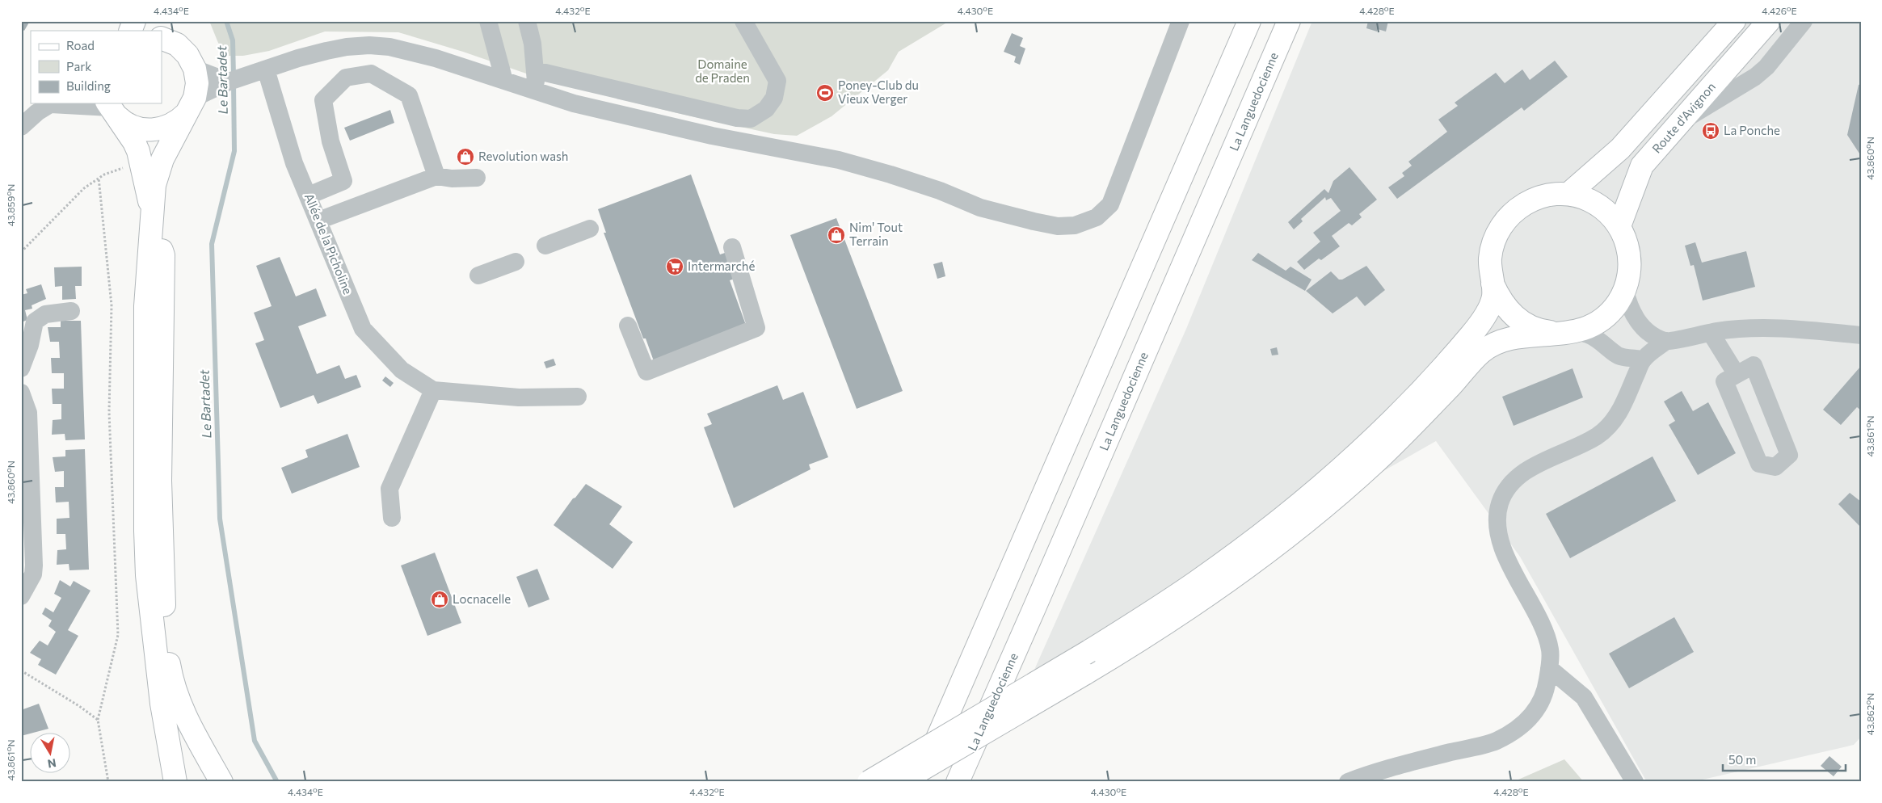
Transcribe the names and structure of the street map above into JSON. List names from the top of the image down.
{
  "streets": {
    "main road": ["La Languedocienne", "Route d'Avignon"],
    "street": ["Allée de la Picholine"]
  },
  "water": ["Le Bartadet"],
  "parks": ["Domaine de Praden"],
  "places": {
    "sports": ["Poney-Club du Vieux Verger"],
    "bus stop": ["La Ponche"],
    "shop": ["Revolution wash", "Nim' Tout Terrain", "Locnacelle"],
    "supermarket": ["Intermarché"]
  },
  "legend": ["Road", "Park", "Building"],
  "scale_bar": "50 m",
  "north": "bottom",
  "coordinates": [
    "4.434°E",
    "4.432°E",
    "4.430°E",
    "4.428°E",
    "4.426°E",
    "43.860°N",
    "43.859°N",
    "43.861°N",
    "43.862°N"
  ]
}
